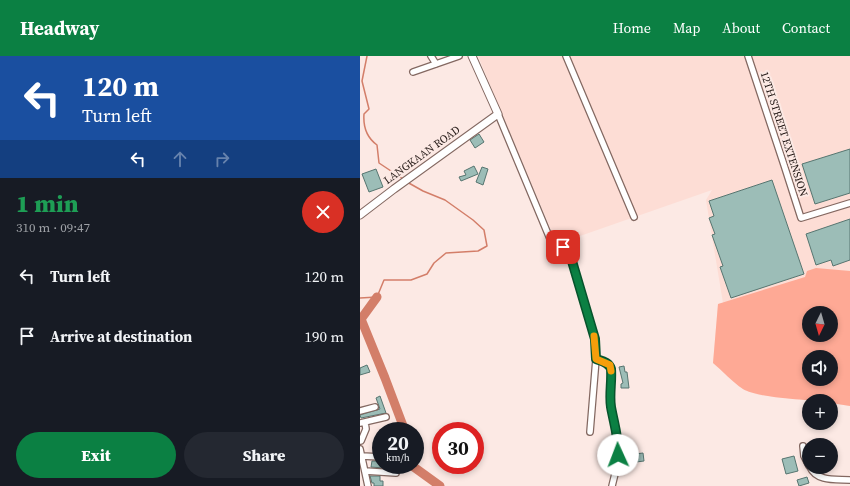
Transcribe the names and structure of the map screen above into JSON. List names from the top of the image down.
{
  "streets": {
    "street": ["12TH STREET EXTENSION", "LANGKAAN ROAD"]
  },
  "north": "bottom",
  "page": {
    "header": "Headway",
    "nav": [
      "Home",
      "Map",
      "About",
      "Contact"
    ],
    "turn": ["120 m", "Turn left"],
    "heading": ["1 min", "310 m · 09:47"],
    "list": [
      {
        "name": "Turn left",
        "value": "120 m"
      },
      {
        "name": "Arrive at destination",
        "value": "190 m"
      }
    ],
    "map_buttons": ["+", "−"],
    "speed": "20 km/h",
    "limit": "30",
    "buttons": ["Exit", "Share"]
  }
}
